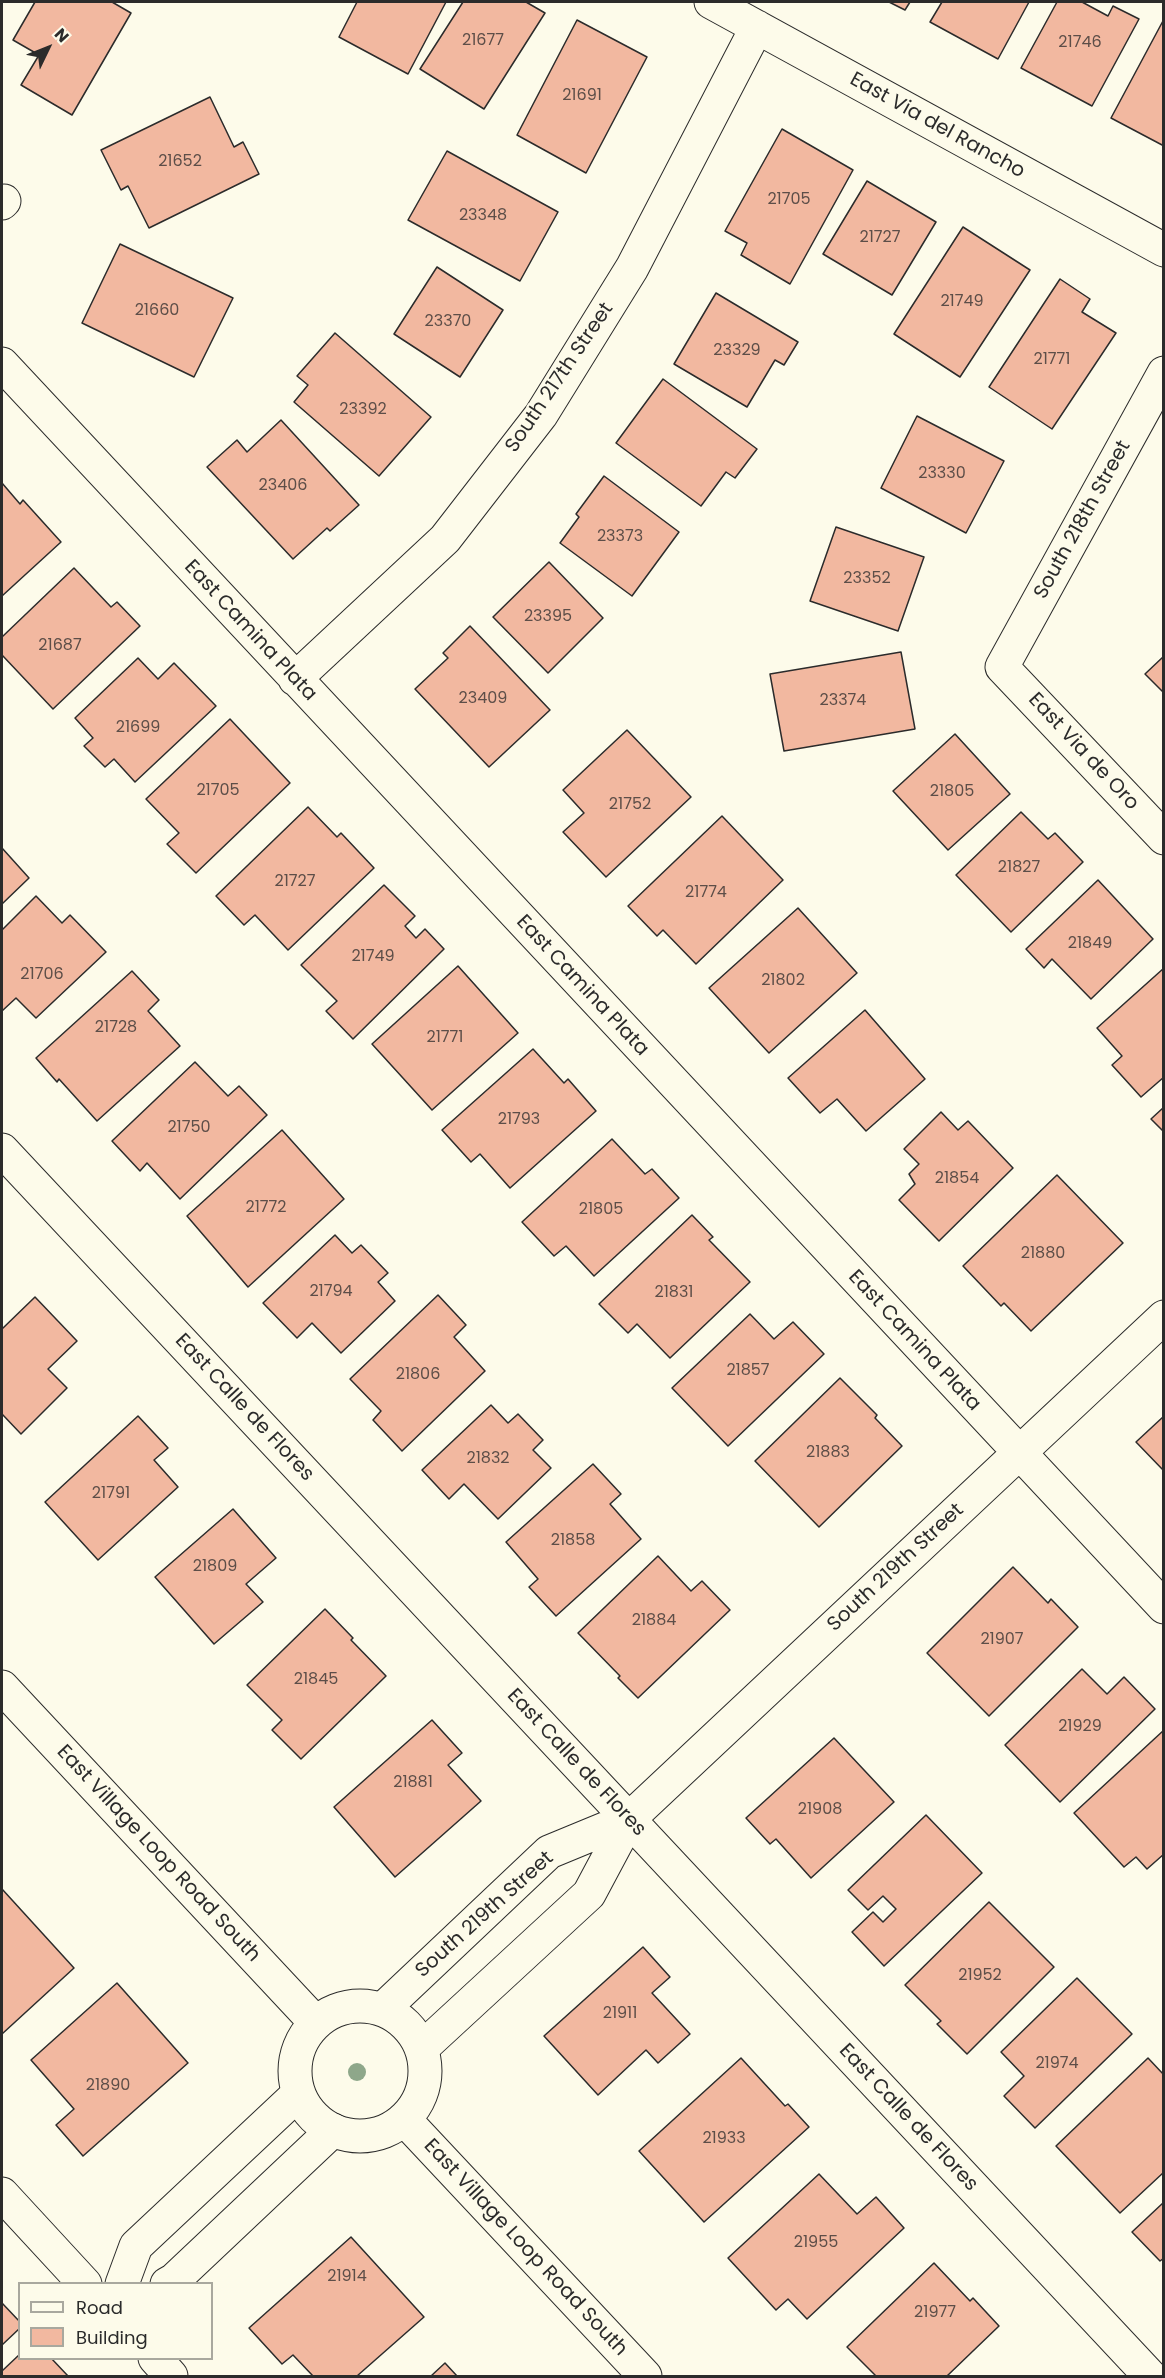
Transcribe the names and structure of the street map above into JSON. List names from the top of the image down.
{
  "streets": {
    "street": [
      "East Via del Rancho",
      "South 217th Street",
      "South 218th Street",
      "East Camina Plata",
      "East Via de Oro",
      "East Calle de Flores",
      "South 219th Street",
      "East Village Loop Road South"
    ]
  },
  "crossings": [
    ["East Via del Rancho", "South 217th Street"],
    ["South 217th Street", "East Camina Plata"],
    ["South 218th Street", "East Via de Oro"],
    ["East Camina Plata", "South 219th Street"],
    ["East Calle de Flores", "South 219th Street"],
    ["South 219th Street", "East Village Loop Road South"]
  ],
  "house_numbers": [
    "21677",
    "21746",
    "21691",
    "21652",
    "21705",
    "23348",
    "21727",
    "21749",
    "21660",
    "23370",
    "23329",
    "21771",
    "23392",
    "23330",
    "23406",
    "23373",
    "23352",
    "23395",
    "21687",
    "23409",
    "23374",
    "21699",
    "21705",
    "21805",
    "21752",
    "21827",
    "21727",
    "21774",
    "21849",
    "21749",
    "21706",
    "21802",
    "21728",
    "21771",
    "21793",
    "21750",
    "21854",
    "21772",
    "21805",
    "21880",
    "21794",
    "21831",
    "21857",
    "21806",
    "21883",
    "21832",
    "21791",
    "21858",
    "21809",
    "21884",
    "21907",
    "21845",
    "21929",
    "21881",
    "21908",
    "21952",
    "21911",
    "21974",
    "21890",
    "21933",
    "21955",
    "21914",
    "21977"
  ],
  "legend": ["Road", "Building"],
  "north": "top right"
}
